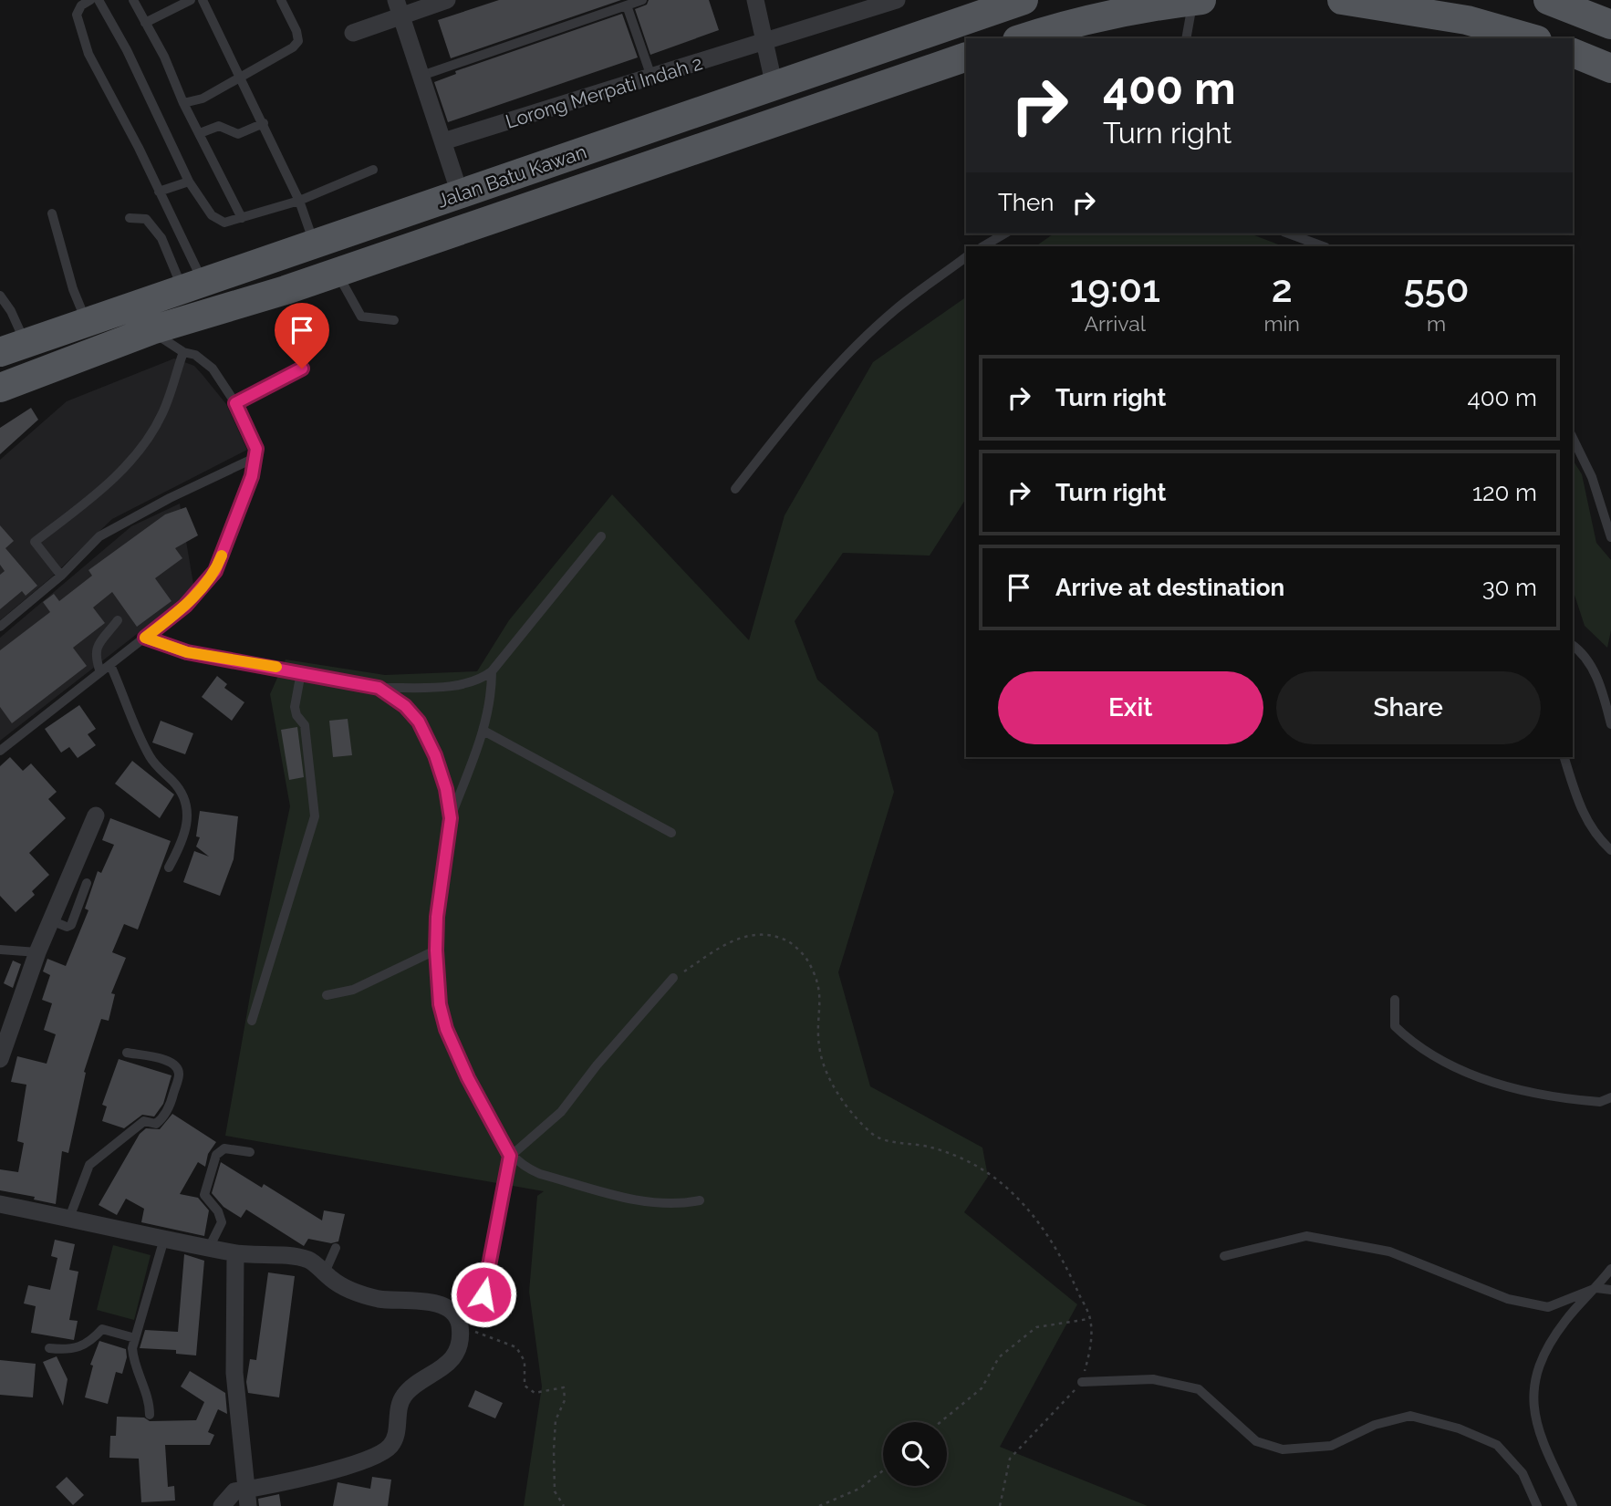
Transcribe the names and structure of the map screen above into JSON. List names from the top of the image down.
{
  "streets": {
    "main road": ["Jalan Batu Kawan"],
    "street": ["Lorong Merpati Indah 2"]
  },
  "page": {
    "turn": ["400 m", "Turn right"],
    "then": "Then",
    "eta": [
      "19:01",
      "Arrival",
      "2",
      "min",
      "550",
      "m"
    ],
    "list": [
      {
        "name": "Turn right",
        "value": "400 m"
      },
      {
        "name": "Turn right",
        "value": "120 m"
      },
      {
        "name": "Arrive at destination",
        "value": "30 m"
      }
    ],
    "buttons": ["Exit", "Share"]
  }
}
